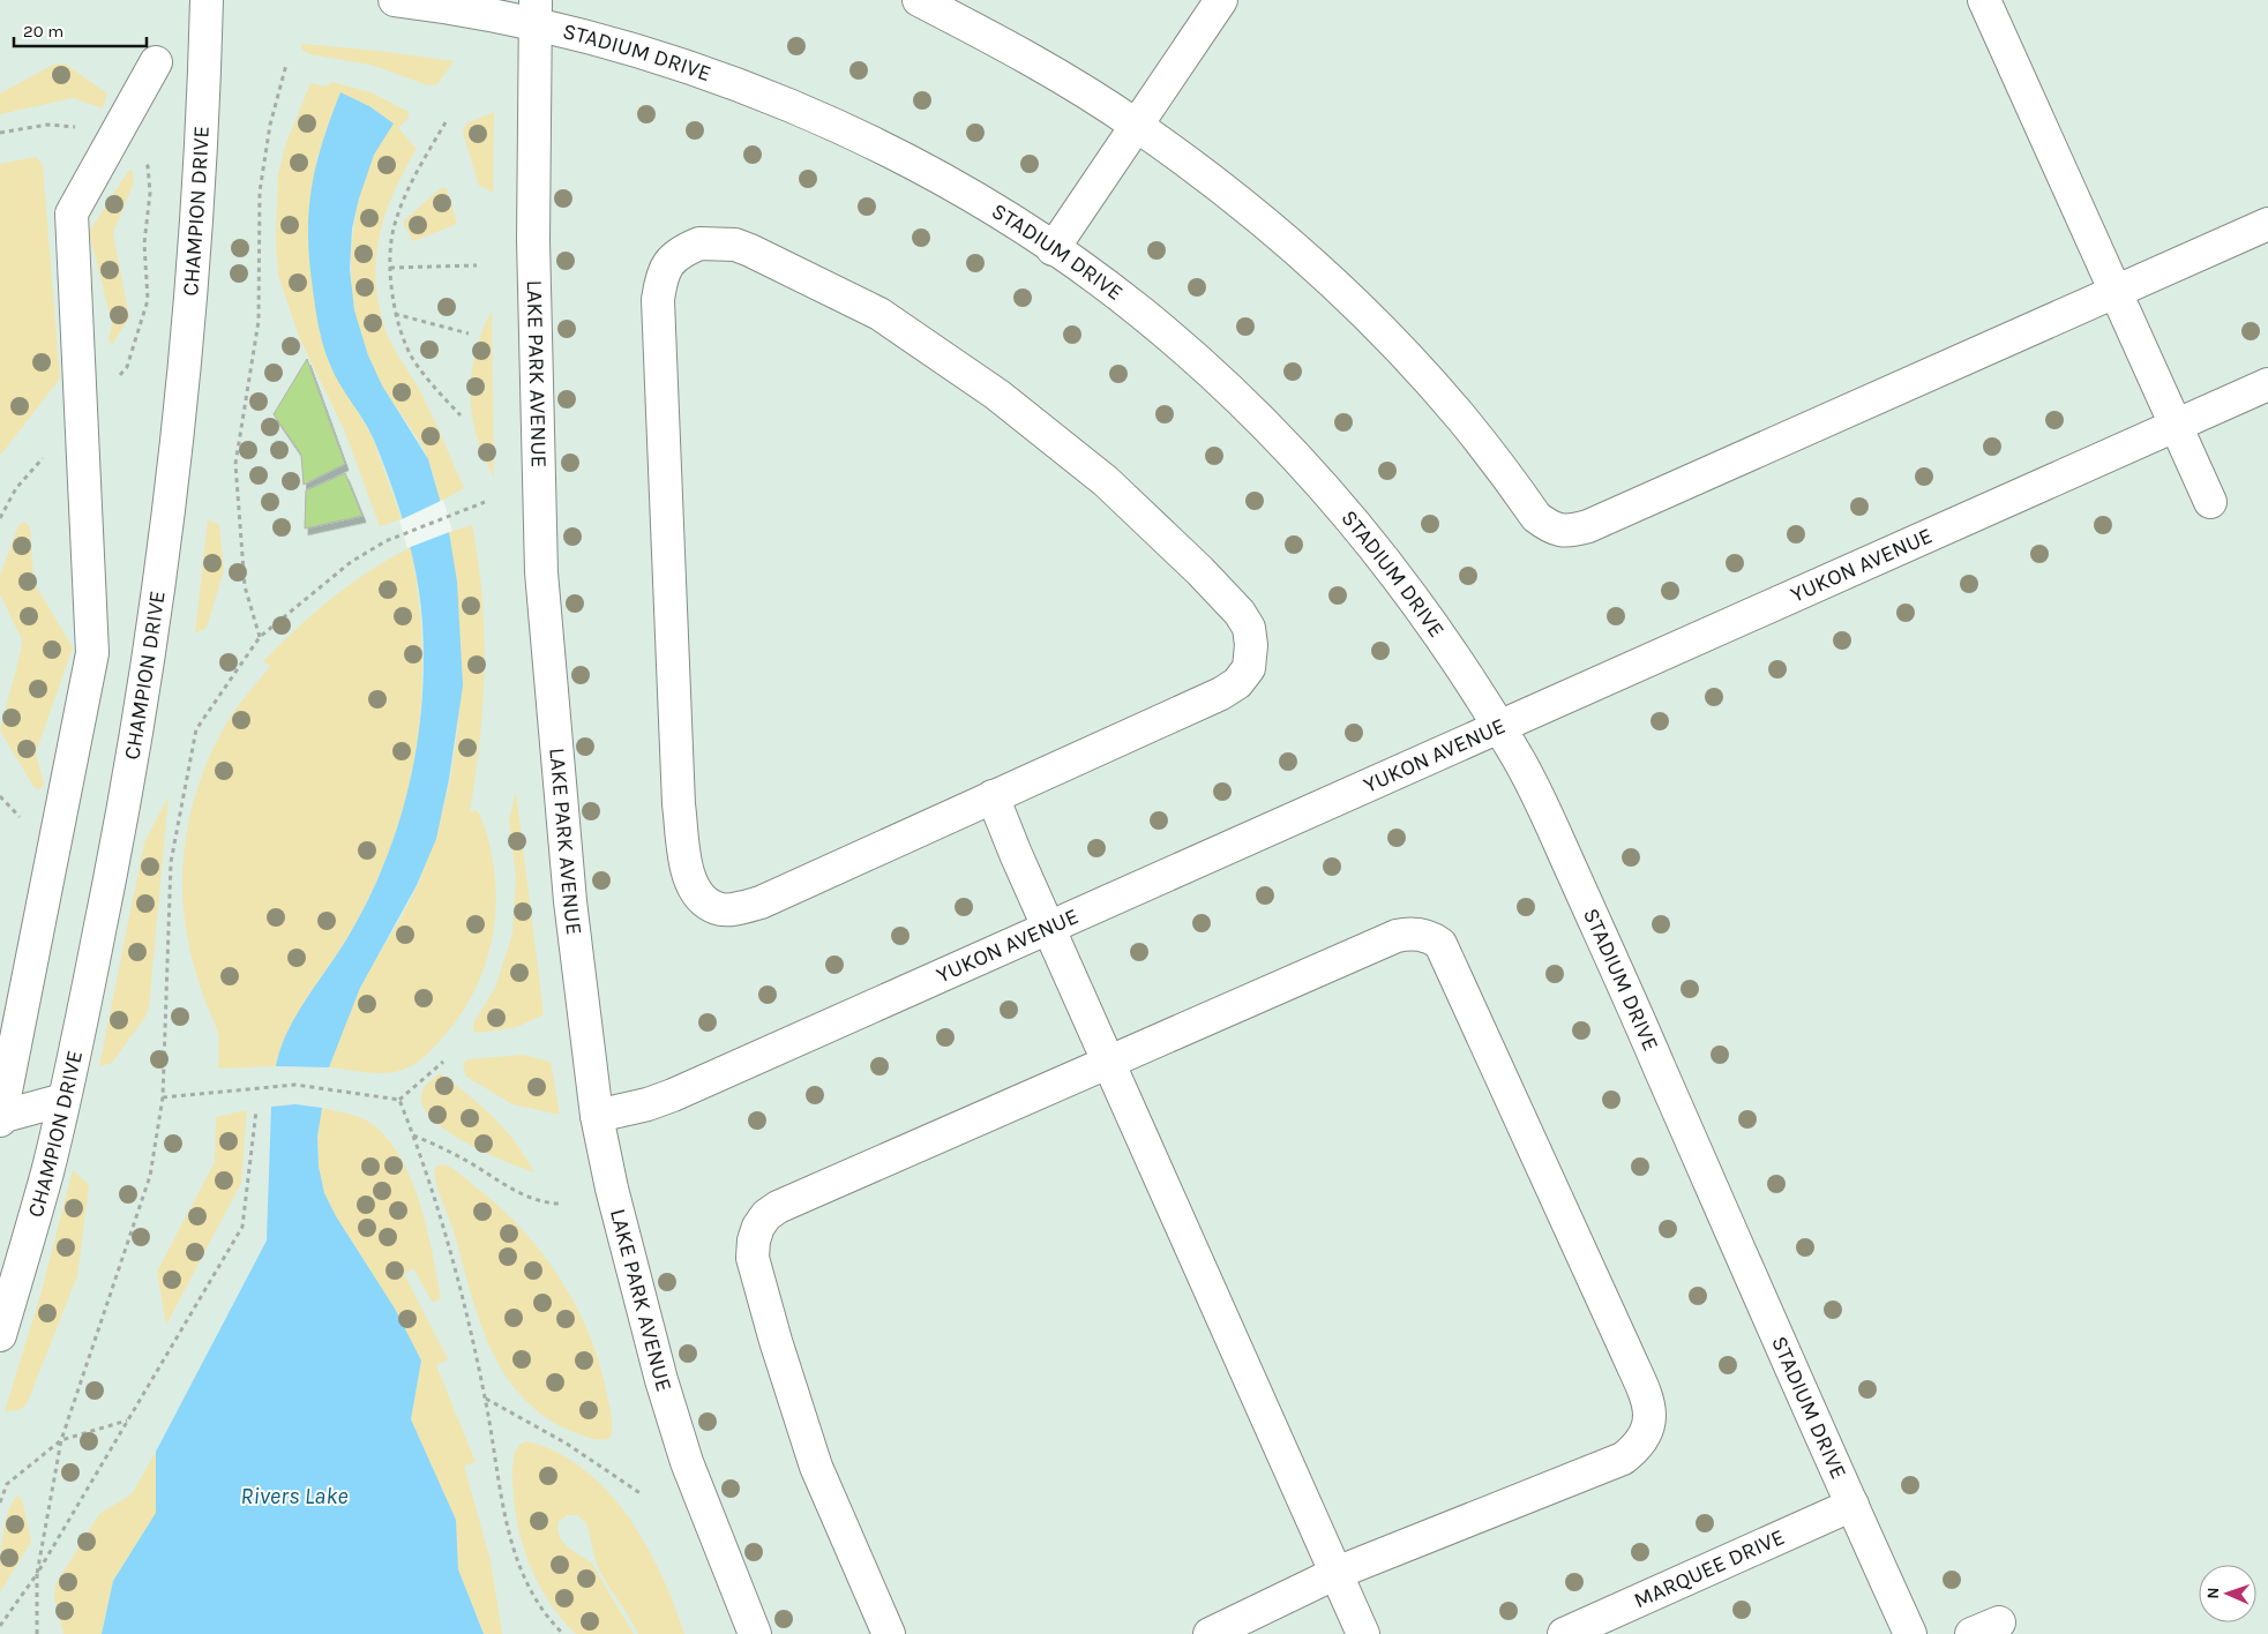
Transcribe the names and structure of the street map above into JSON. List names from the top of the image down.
{
  "streets": {
    "street": [
      "STADIUM DRIVE",
      "CHAMPION DRIVE",
      "LAKE PARK AVENUE",
      "YUKON AVENUE",
      "MARQUEE DRIVE"
    ]
  },
  "crossings": [
    ["STADIUM DRIVE", "LAKE PARK AVENUE"],
    ["STADIUM DRIVE", "YUKON AVENUE"],
    ["STADIUM DRIVE", "MARQUEE DRIVE"],
    ["LAKE PARK AVENUE", "YUKON AVENUE"]
  ],
  "water": ["Rivers Lake"],
  "scale_bar": "20 m",
  "north": "left"
}
